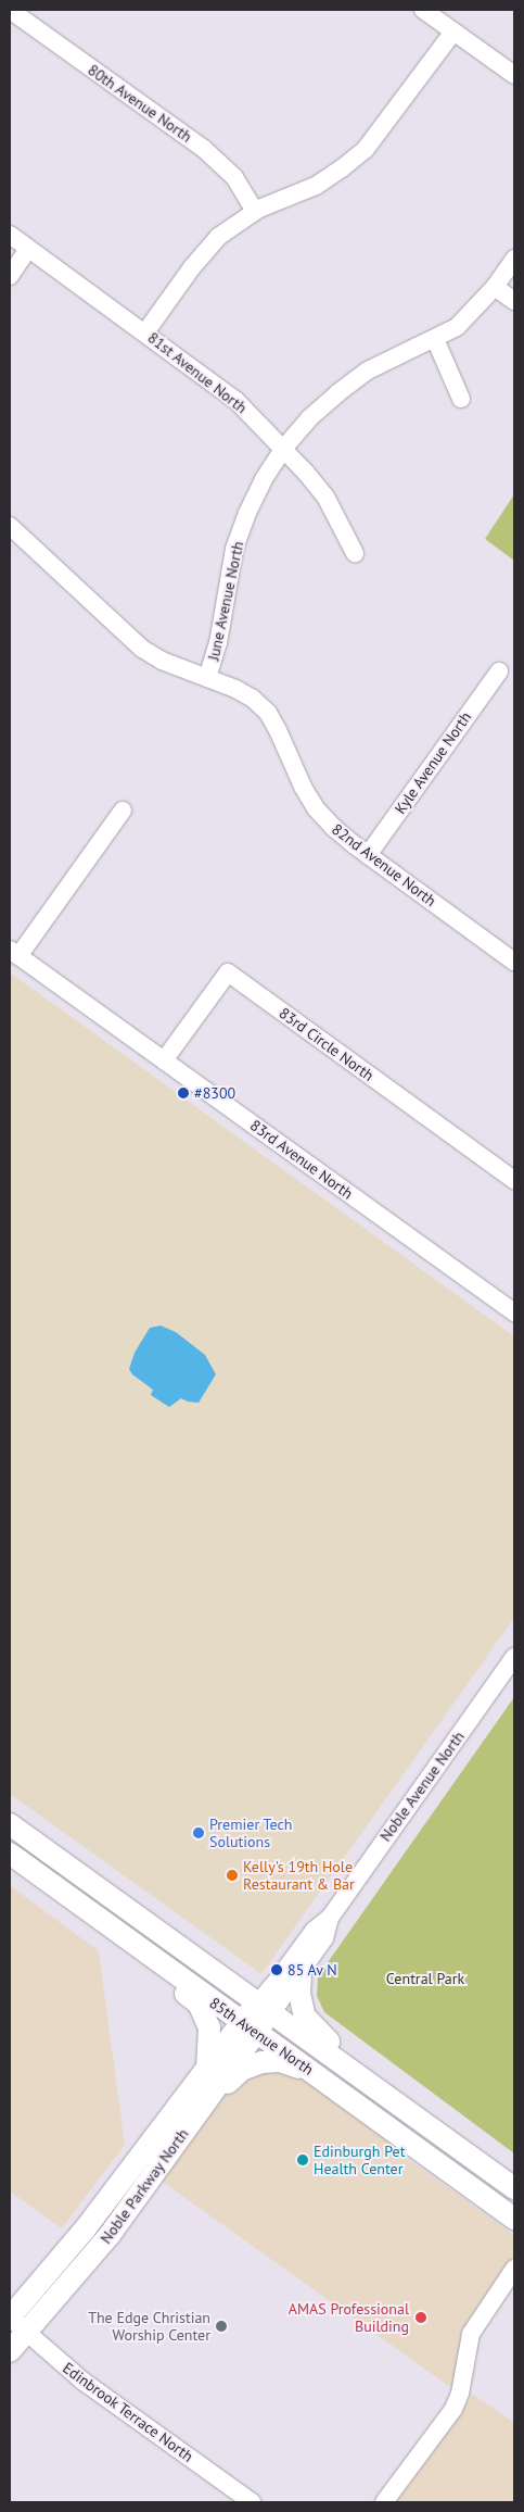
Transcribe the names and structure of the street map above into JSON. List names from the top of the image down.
{
  "streets": {
    "main road": ["85th Avenue North", "Noble Parkway North"],
    "street": [
      "80th Avenue North",
      "81st Avenue North",
      "June Avenue North",
      "Kyle Avenue North",
      "82nd Avenue North",
      "83rd Circle North",
      "83rd Avenue North",
      "Noble Avenue North",
      "Edinbrook Terrace North"
    ]
  },
  "crossings": [
    ["81st Avenue North", "June Avenue North"],
    ["June Avenue North", "82nd Avenue North"],
    ["Kyle Avenue North", "82nd Avenue North"],
    ["83rd Circle North", "83rd Avenue North"],
    ["Noble Avenue North", "85th Avenue North"],
    ["Noble Avenue North", "Noble Parkway North"],
    ["85th Avenue North", "Noble Parkway North"],
    ["Noble Parkway North", "Edinbrook Terrace North"]
  ],
  "parks": ["Central Park"],
  "places": [
    "#8300",
    "Premier Tech Solutions",
    "Kelly's 19th Hole Restaurant & Bar",
    "85 Av N",
    "Edinburgh Pet Health Center",
    "AMAS Professional Building",
    "The Edge Christian Worship Center"
  ]
}
